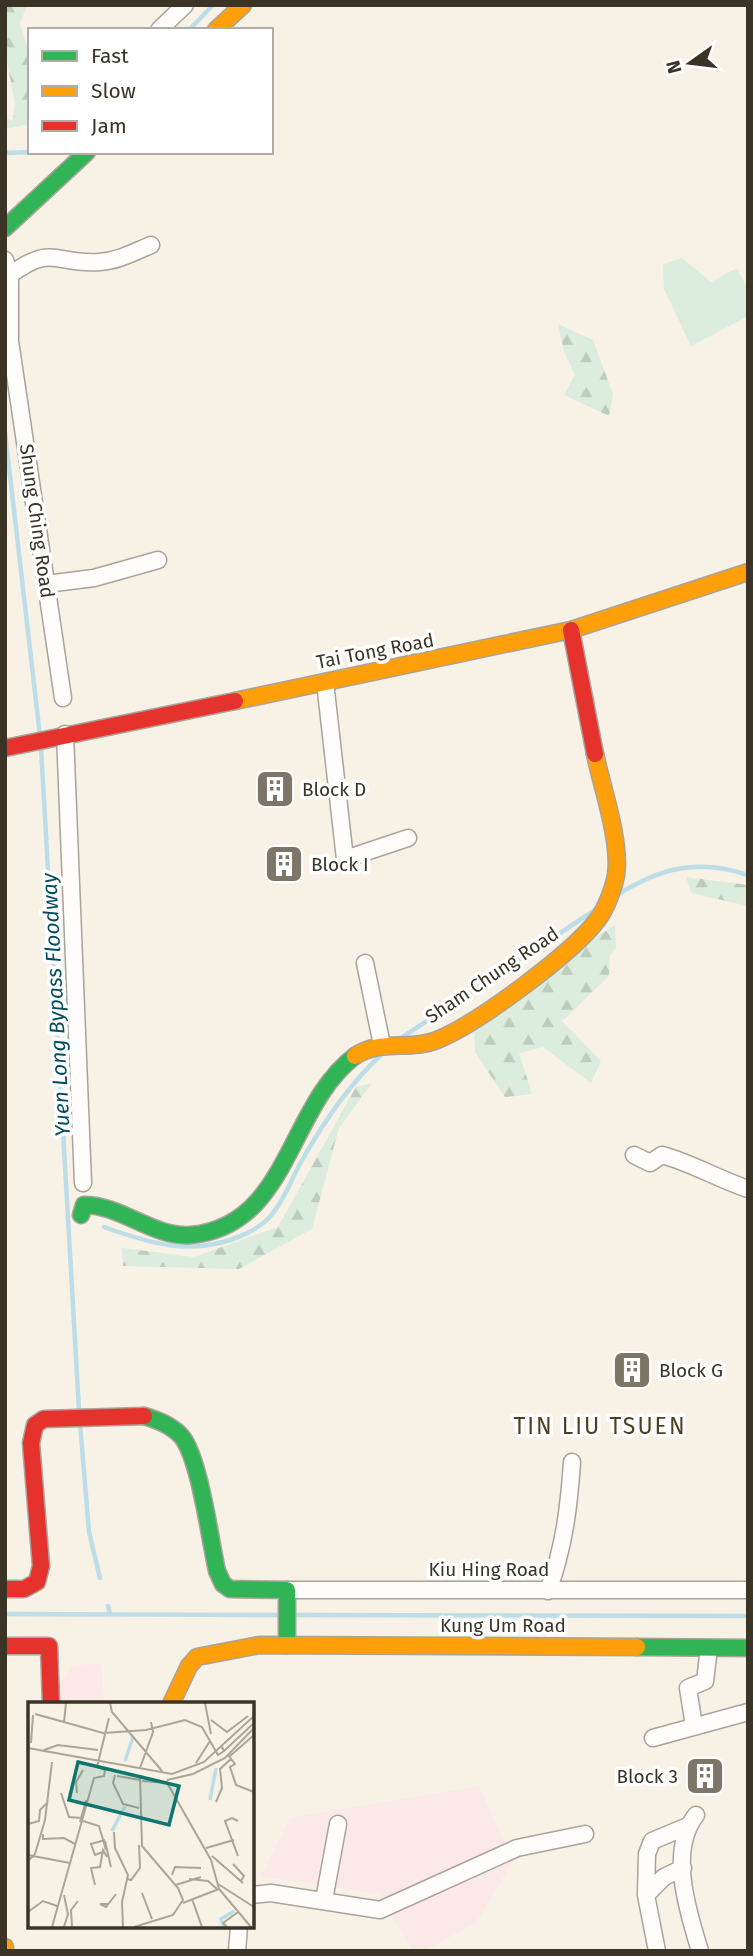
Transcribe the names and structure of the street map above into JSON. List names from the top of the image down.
{
  "streets": {
    "street": [
      "Shung Ching Road",
      "Tai Tong Road",
      "Sham Chung Road",
      "Kiu Hing Road",
      "Kung Um Road"
    ]
  },
  "crossings": [
    ["Tai Tong Road", "Sham Chung Road"]
  ],
  "districts": ["TIN LIU TSUEN"],
  "water": ["Yuen Long Bypass Floodway"],
  "places": {
    "building": [
      "Block D",
      "Block I",
      "Block G",
      "Block 3"
    ]
  },
  "legend": ["Fast", "Slow", "Jam"],
  "north": "left"
}
